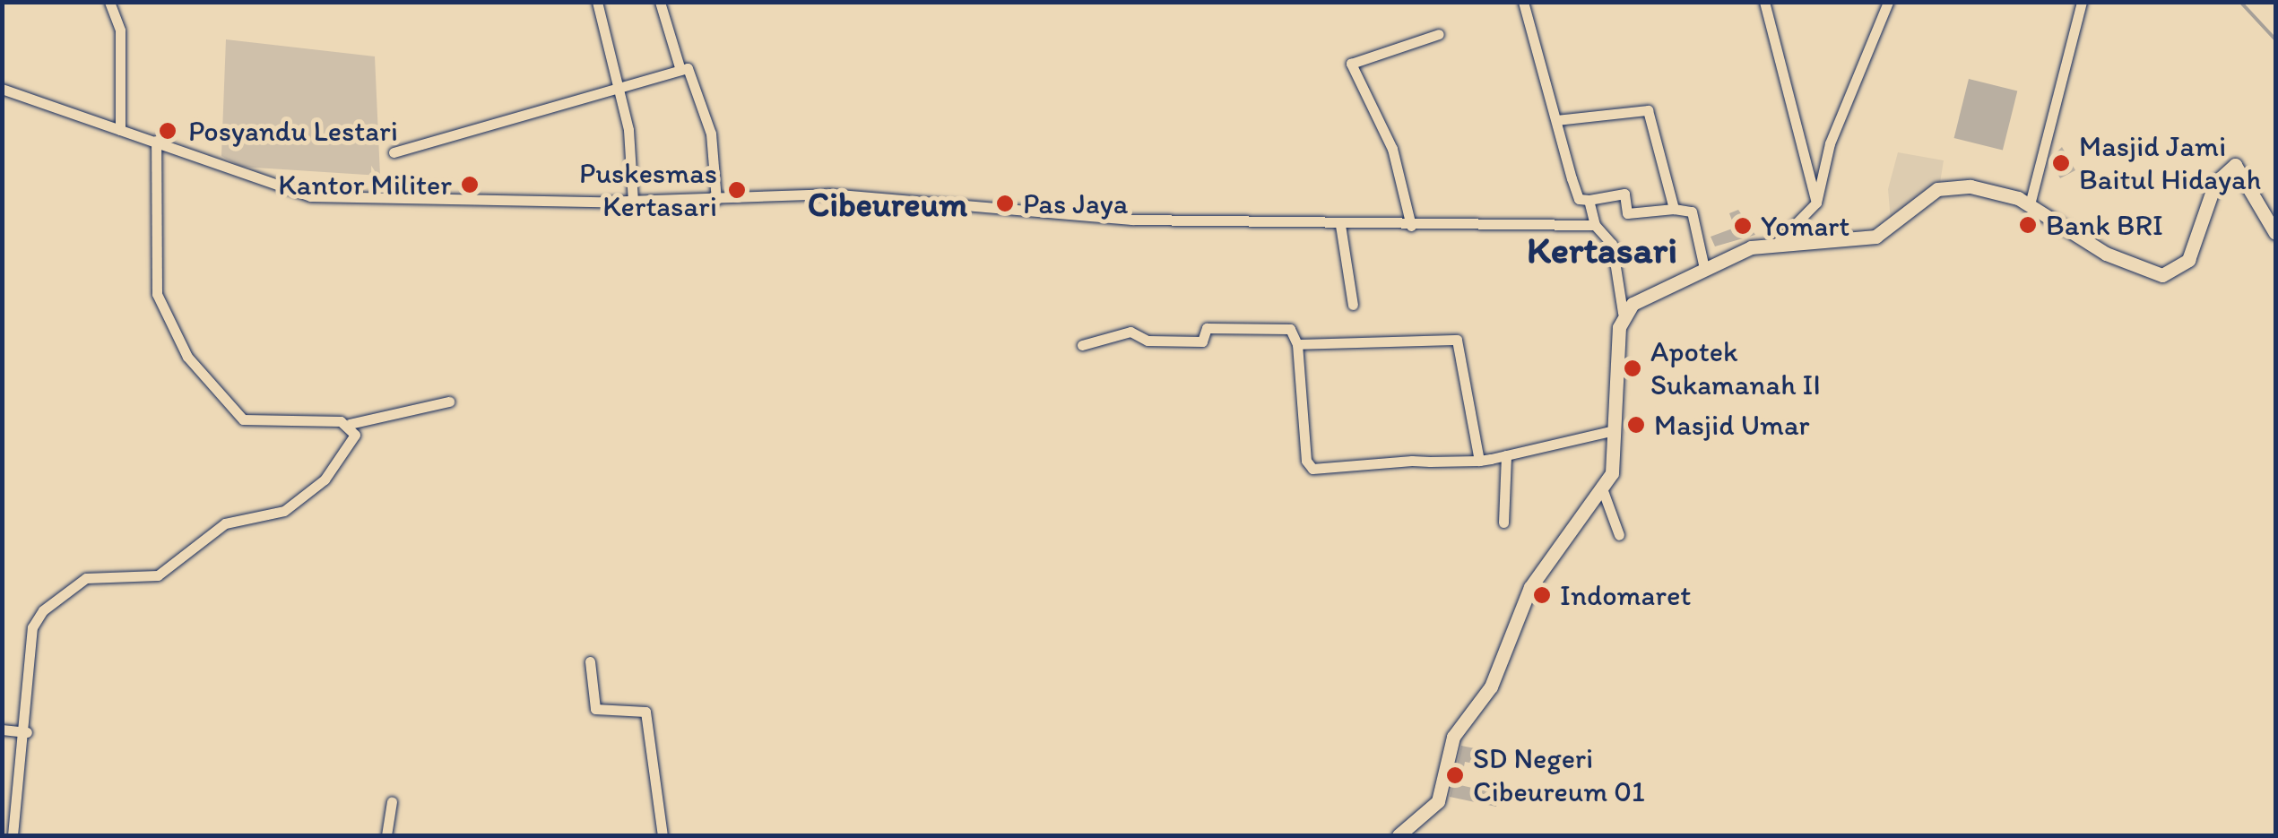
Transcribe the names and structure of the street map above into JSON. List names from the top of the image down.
{
  "districts": ["Cibeureum", "Kertasari"],
  "places": [
    "Posyandu Lestari",
    "Masjid Jami Baitul Hidayah",
    "Kantor Militer",
    "Puskesmas Kertasari",
    "Pas Jaya",
    "Bank BRI",
    "Yomart",
    "Apotek Sukamanah II",
    "Masjid Umar",
    "Indomaret",
    "SD Negeri Cibeureum 01"
  ]
}
